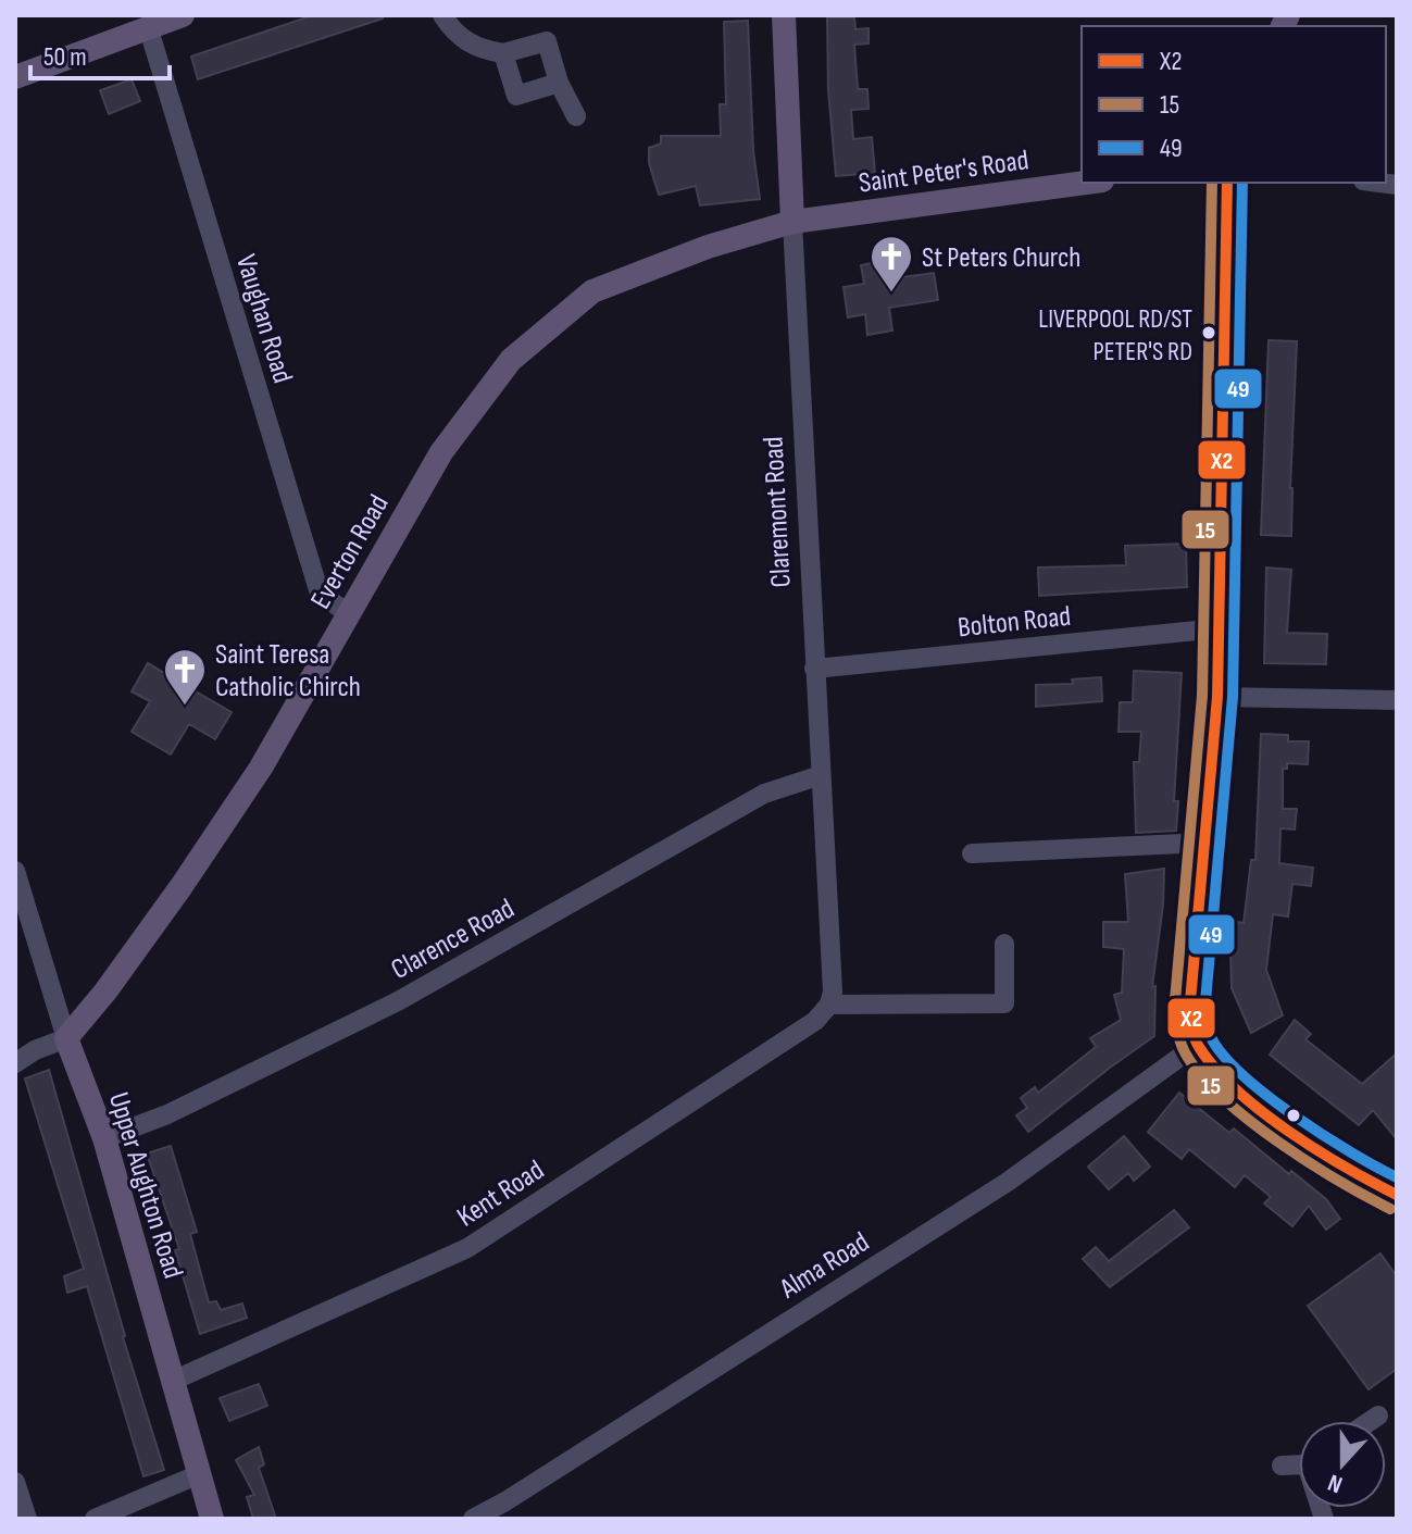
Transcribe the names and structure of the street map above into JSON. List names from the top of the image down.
{
  "streets": {
    "main road": [
      "Saint Peter's Road",
      "Claremont Road",
      "Everton Road",
      "Upper Aughton Road"
    ],
    "street": [
      "Vaughan Road",
      "Bolton Road",
      "Clarence Road",
      "Kent Road",
      "Alma Road"
    ]
  },
  "crossings": [
    ["Saint Peter's Road", "Claremont Road"],
    ["Saint Peter's Road", "Everton Road"],
    ["Vaughan Road", "Everton Road"],
    ["Claremont Road", "Everton Road"],
    ["Claremont Road", "Bolton Road"],
    ["Claremont Road", "Clarence Road"],
    ["Claremont Road", "Kent Road"],
    ["Everton Road", "Upper Aughton Road"],
    ["Clarence Road", "Upper Aughton Road"],
    ["Upper Aughton Road", "Kent Road"]
  ],
  "places": {
    "church": ["St Peters Church", "Saint Teresa Catholic Chirch"],
    "other": ["LIVERPOOL RD/ST PETER'S RD"]
  },
  "lines": ["transit line X2", "transit line 15", "transit line 49"],
  "legend": ["X2", "15", "49"],
  "scale_bar": "50 m",
  "north": "bottom"
}
